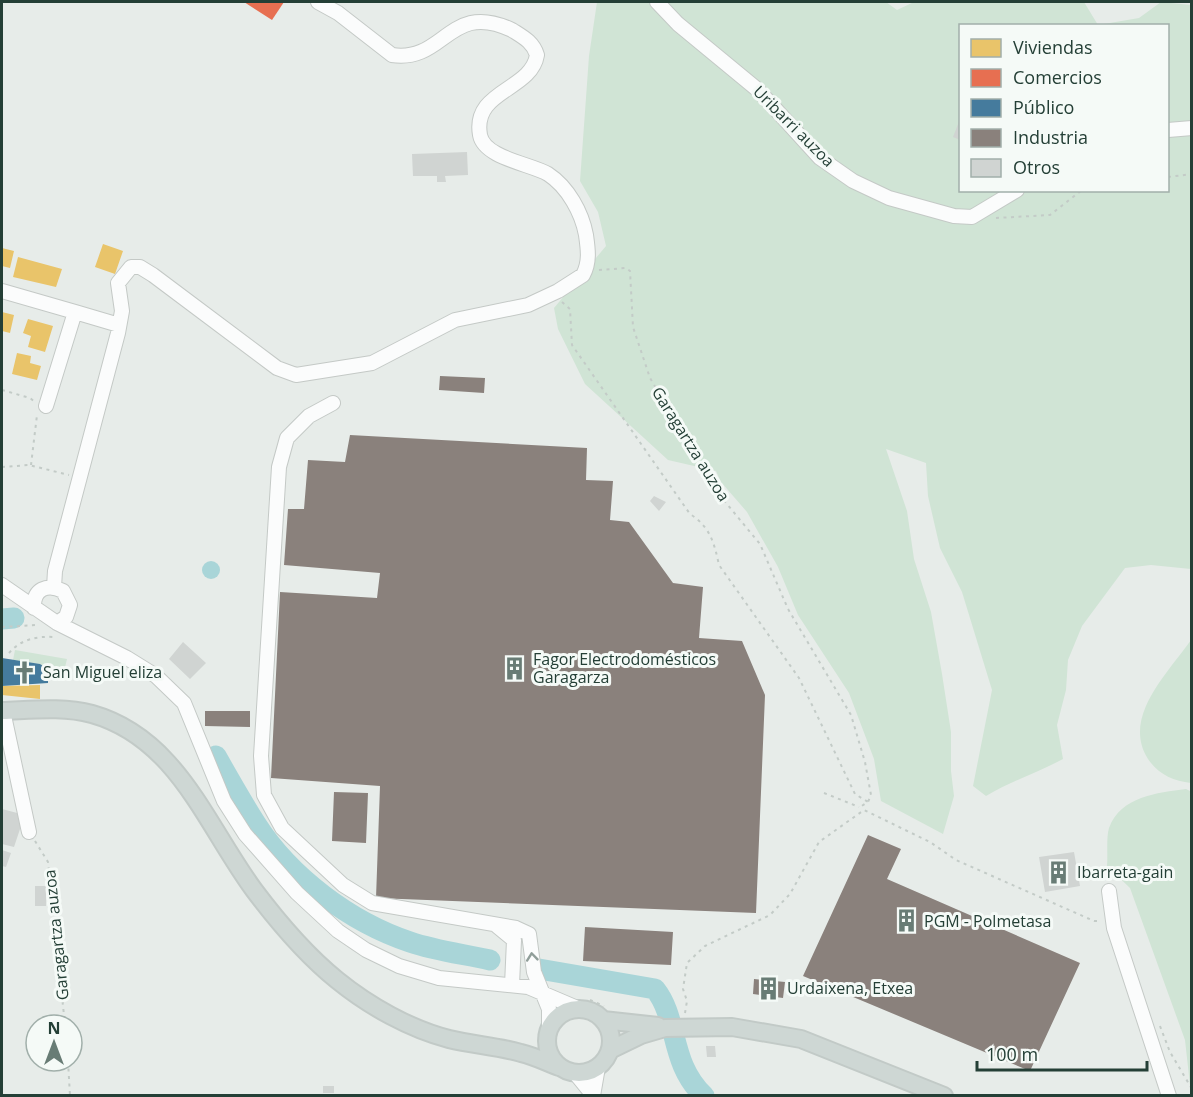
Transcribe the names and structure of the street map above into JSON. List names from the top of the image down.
{
  "streets": {
    "street": ["Uribarri auzoa"],
    "path": ["Garagartza auzoa"]
  },
  "places": {
    "building": [
      "Fagor Electrodomésticos Garagarza",
      "Ibarreta-gain",
      "PGM - Polmetasa",
      "Urdaixena, Etxea"
    ],
    "church": ["San Miguel eliza"]
  },
  "legend": [
    "Viviendas",
    "Comercios",
    "Público",
    "Industria",
    "Otros"
  ],
  "scale_bar": "100 m",
  "north": "top"
}
